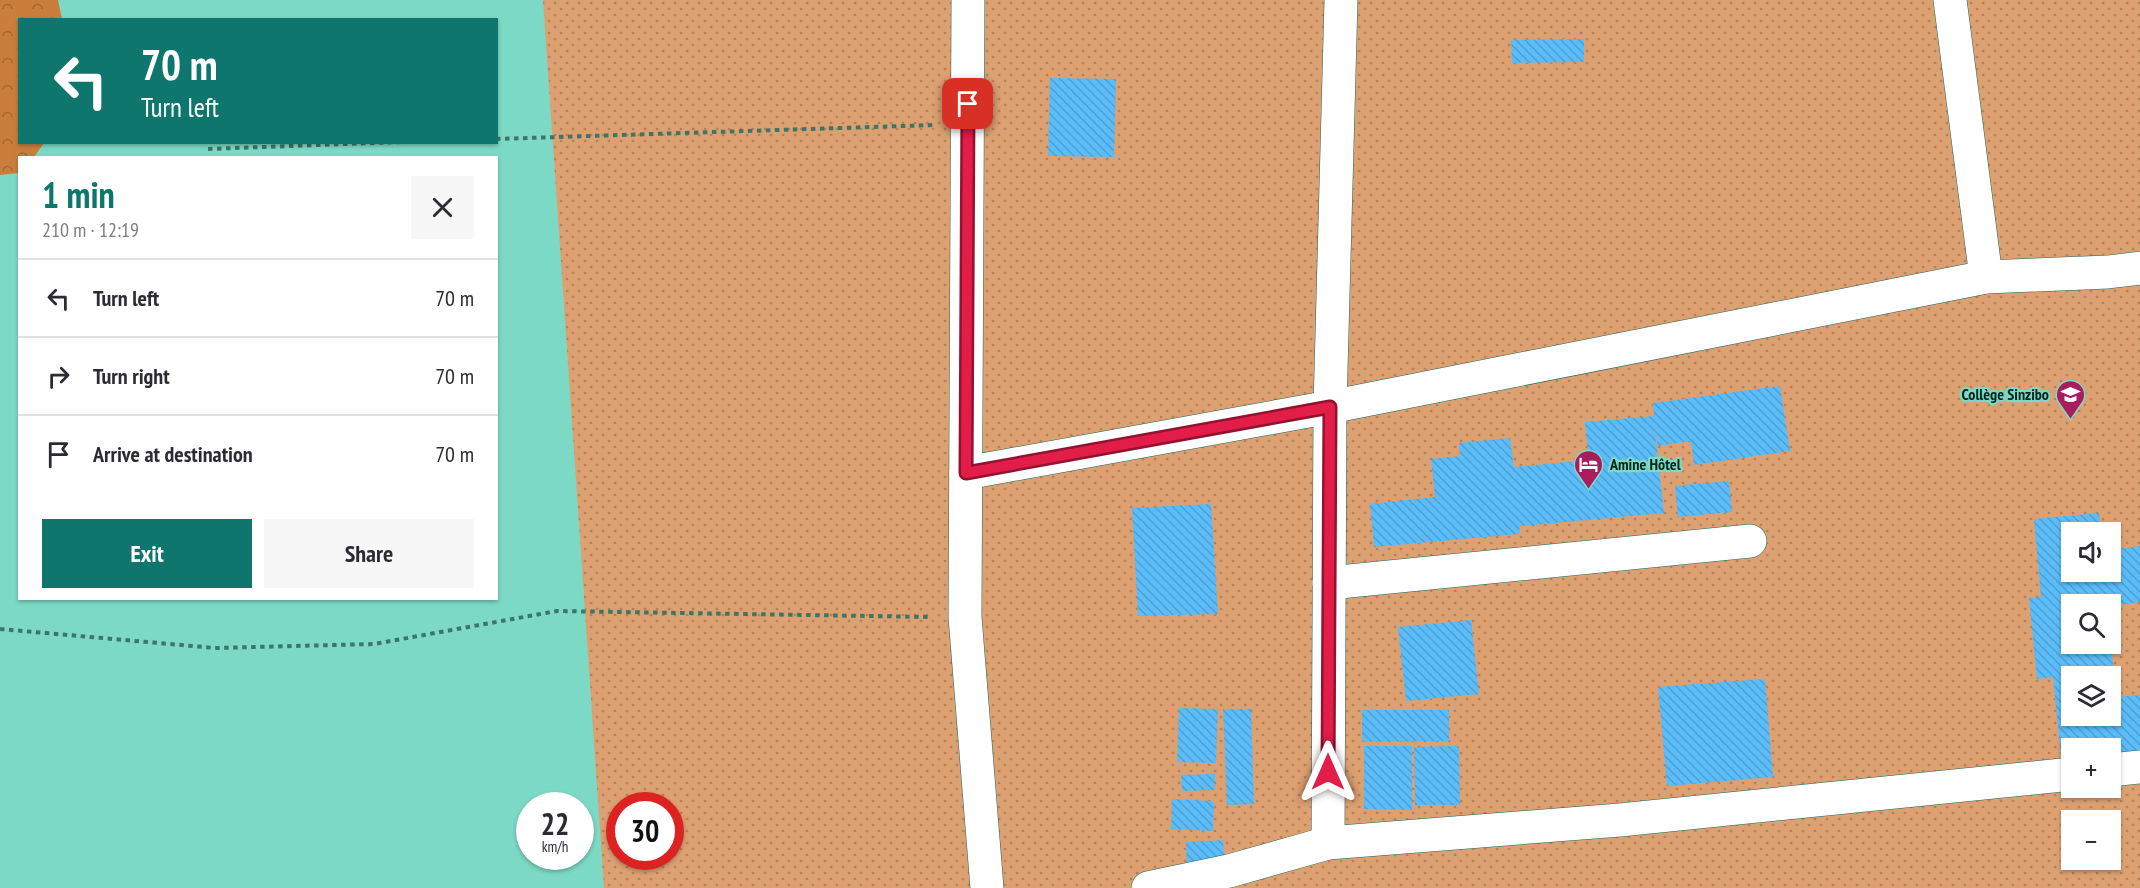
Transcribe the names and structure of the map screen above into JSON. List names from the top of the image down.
{
  "places": {
    "school or university": ["Collège Sinzibo"],
    "hotel": ["Amine Hôtel"]
  },
  "page": {
    "turn": ["70 m", "Turn left"],
    "heading": ["1 min", "210 m · 12:19"],
    "list": [
      {
        "name": "Turn left",
        "value": "70 m"
      },
      {
        "name": "Turn right",
        "value": "70 m"
      },
      {
        "name": "Arrive at destination",
        "value": "70 m"
      }
    ],
    "buttons": ["Exit", "Share"],
    "map_buttons": ["+", "−"],
    "speed": "22 km/h",
    "limit": "30"
  }
}
